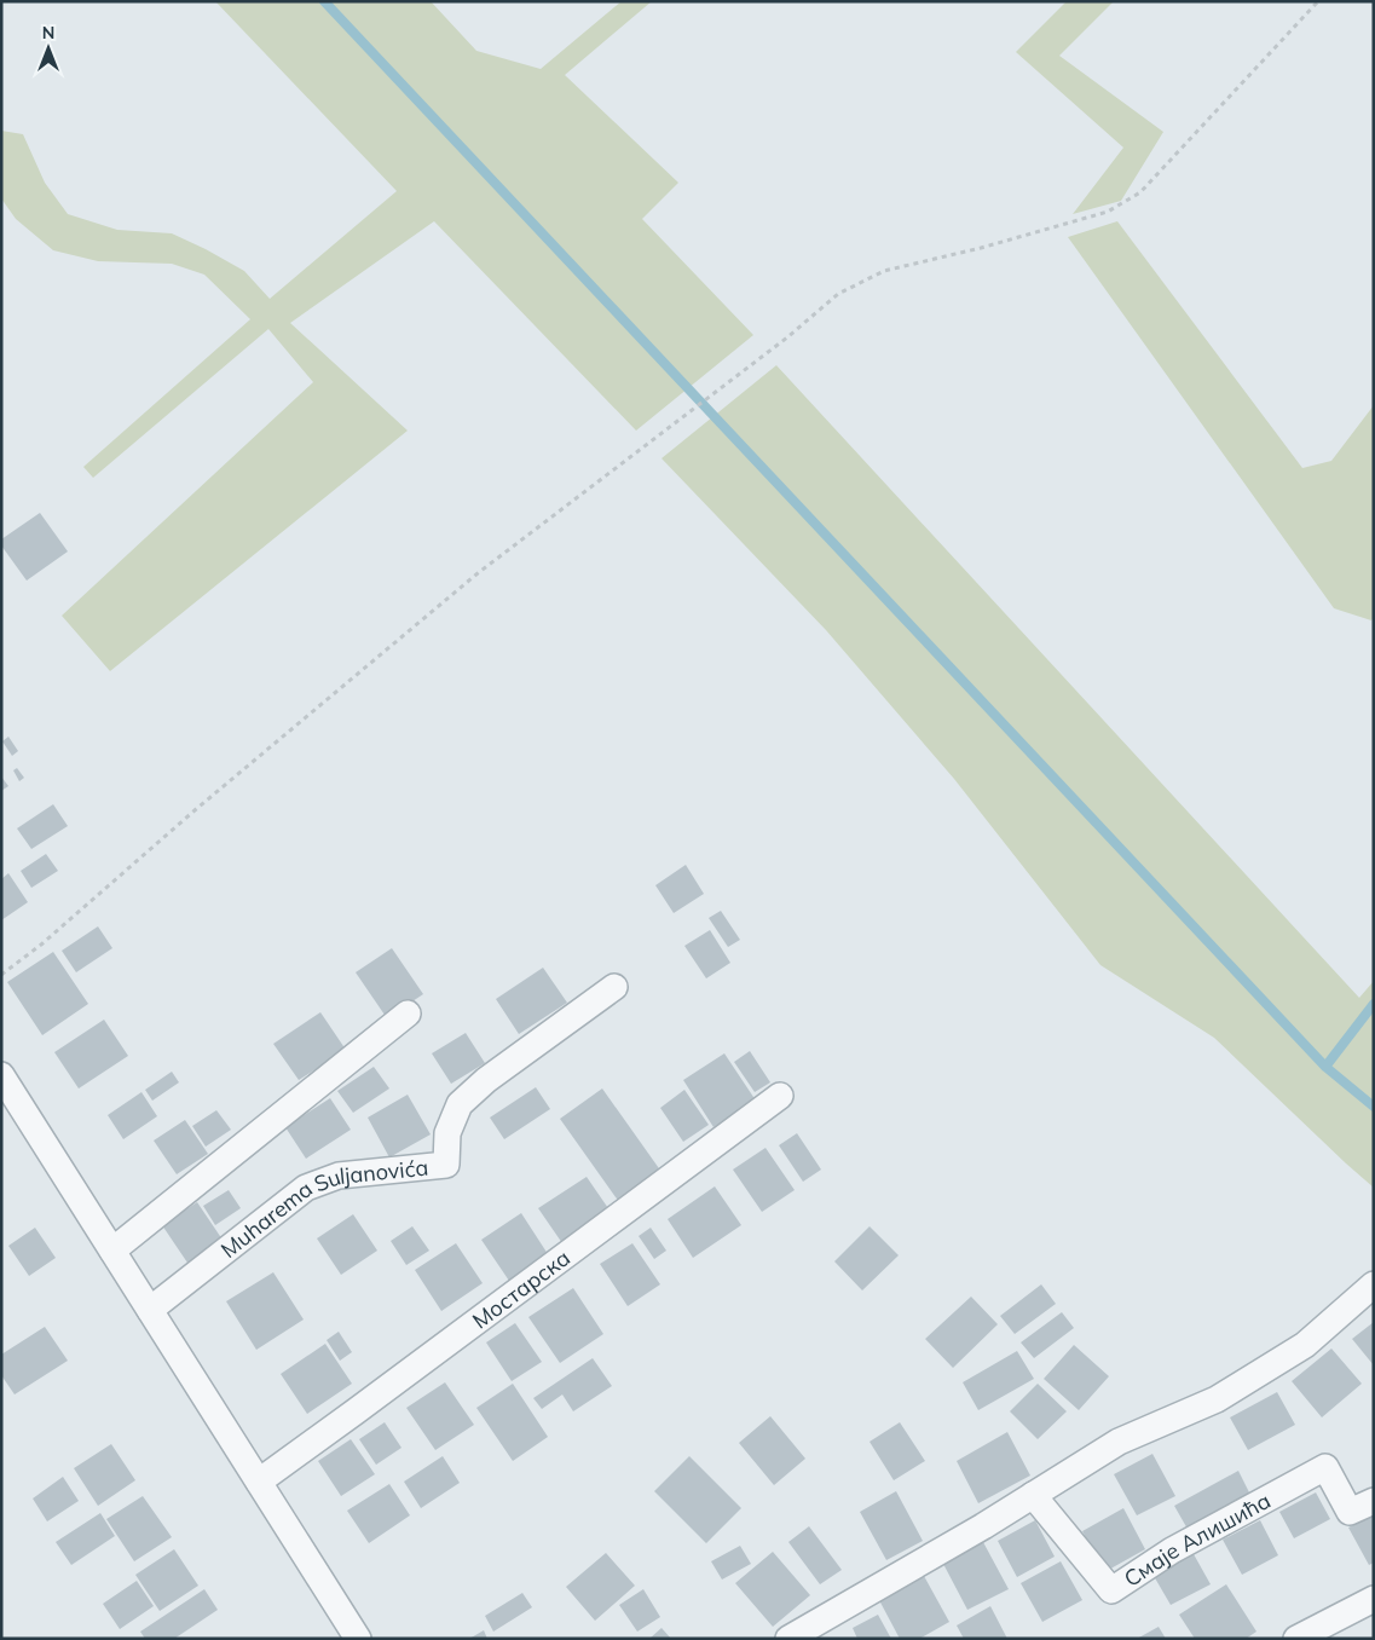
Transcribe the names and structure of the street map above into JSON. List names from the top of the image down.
{
  "streets": {
    "street": ["Muharema Suljanovića", "Мостарска", "Смаје Алишића"]
  },
  "north": "top"
}
